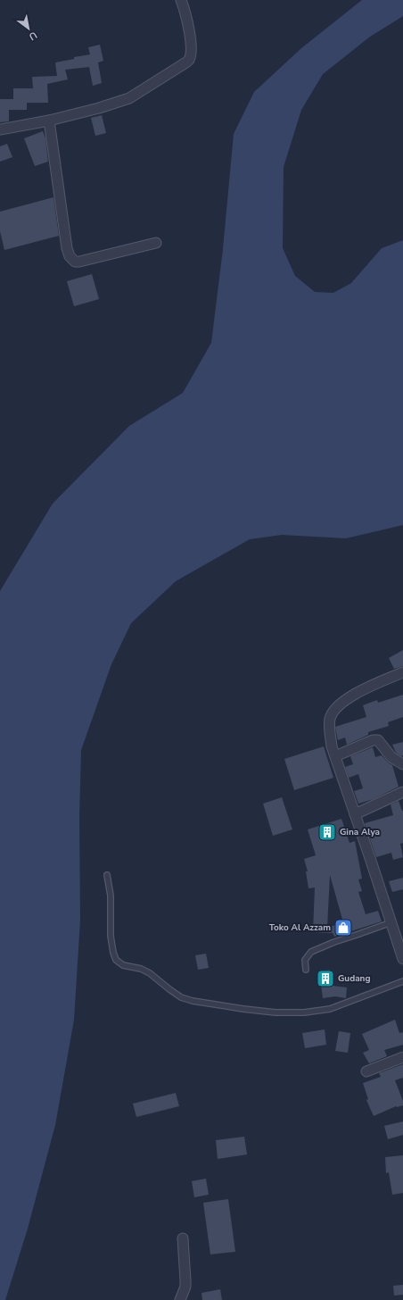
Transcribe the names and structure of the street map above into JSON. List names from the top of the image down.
{
  "places": {
    "building": ["Gina Alya", "Gudang"],
    "shop": ["Toko Al Azzam"]
  },
  "north": "bottom right"
}
